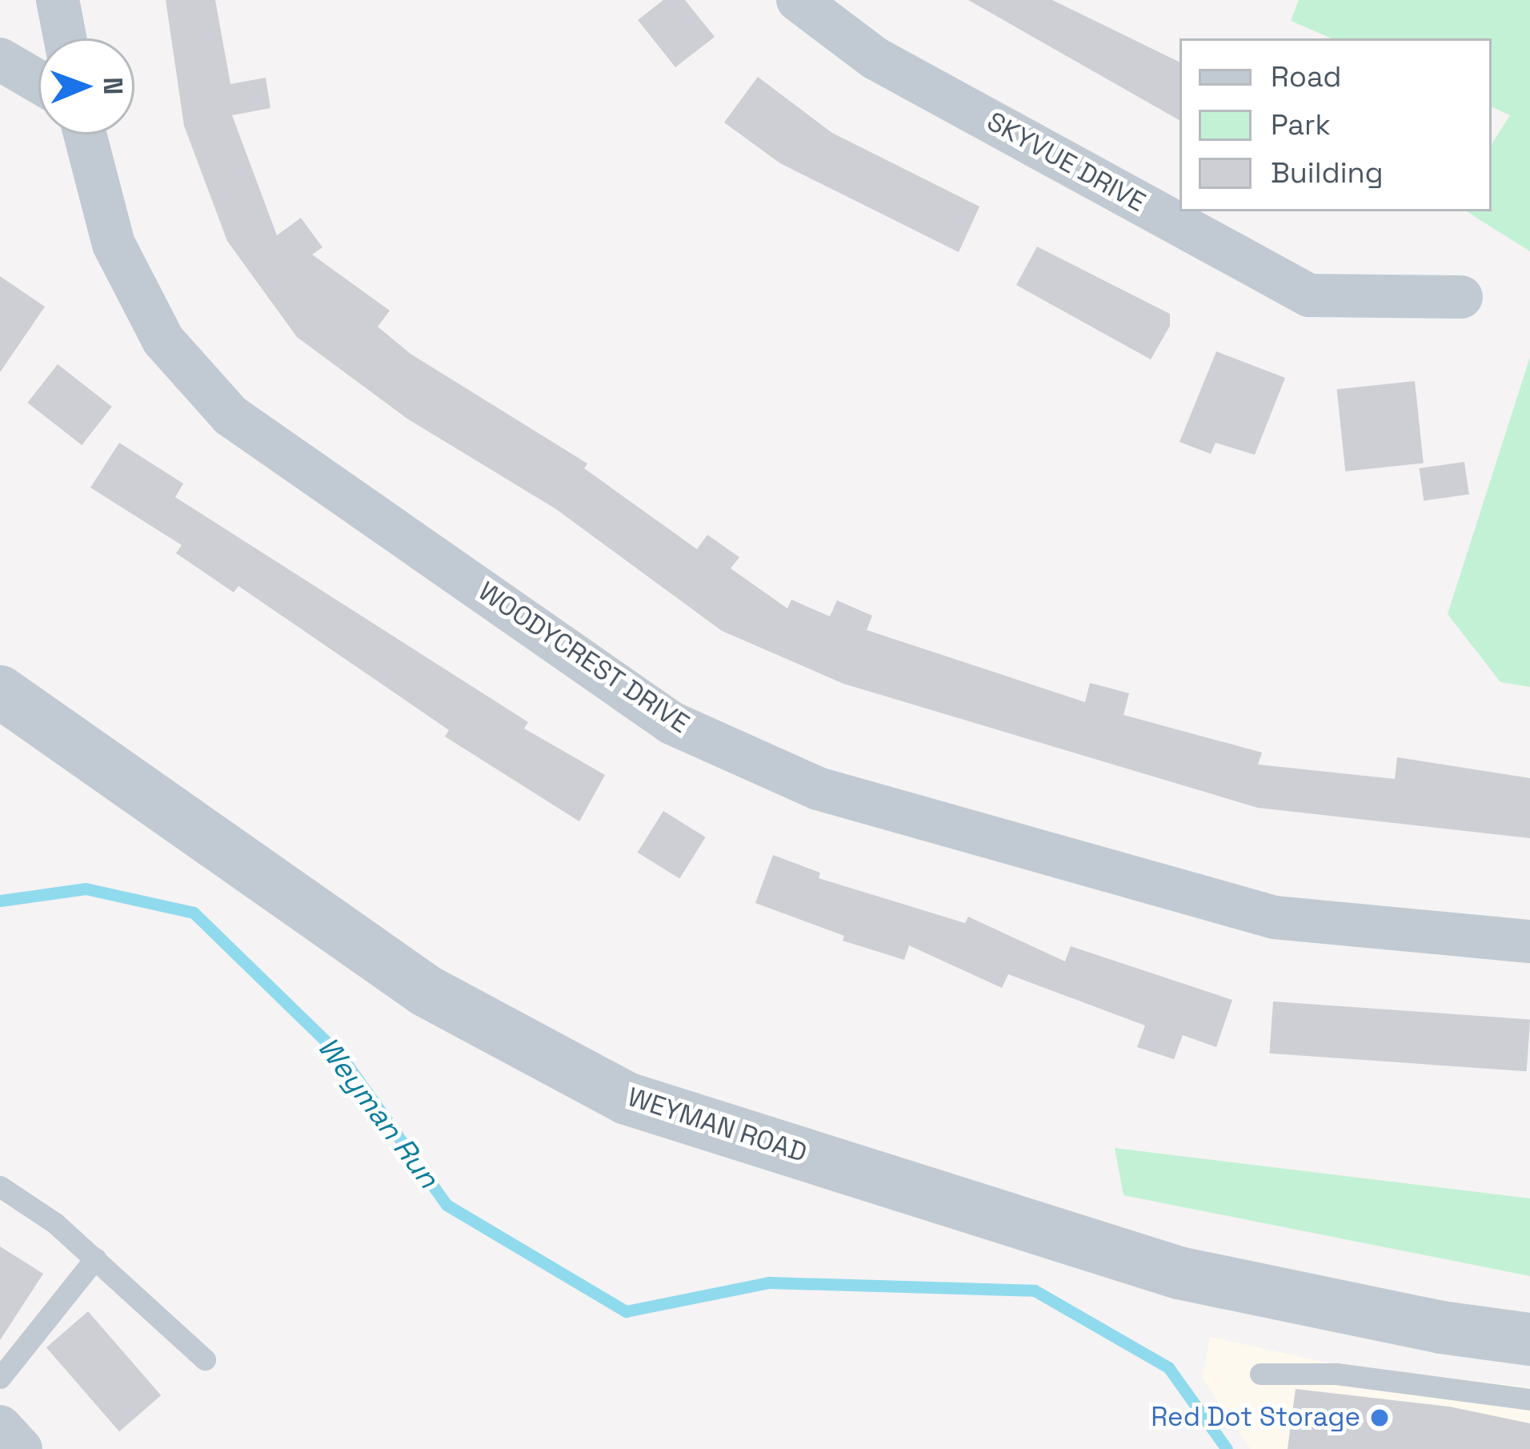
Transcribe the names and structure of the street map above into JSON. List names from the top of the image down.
{
  "streets": {
    "street": ["SKYVUE DRIVE", "WOODYCREST DRIVE", "WEYMAN ROAD"]
  },
  "water": ["Weyman Run"],
  "places": ["Red Dot Storage"],
  "legend": ["Road", "Park", "Building"],
  "north": "right"
}
